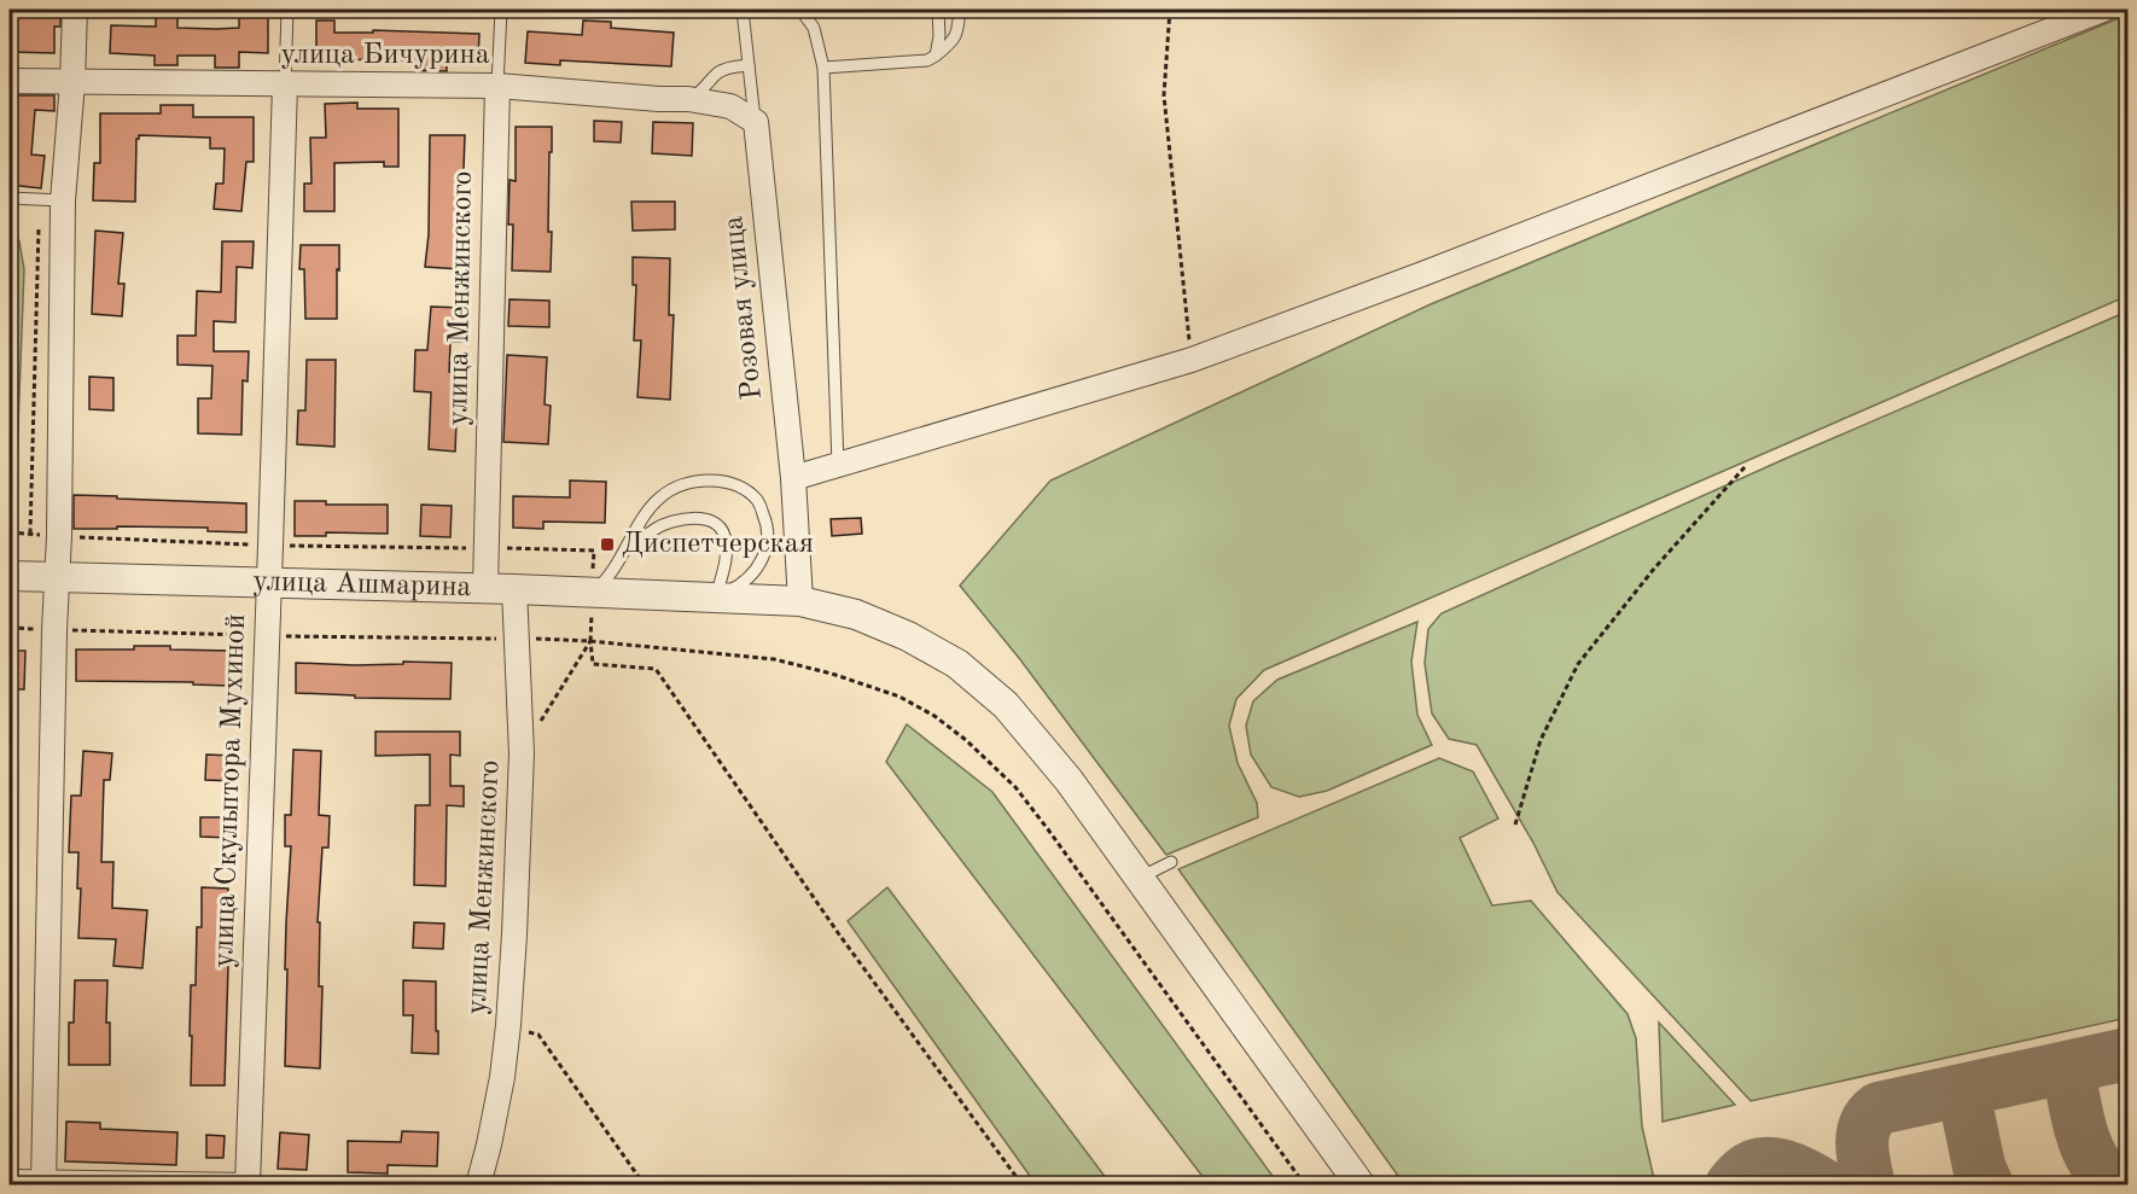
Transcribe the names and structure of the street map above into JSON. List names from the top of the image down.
{
  "streets": {
    "street": [
      "улица Бичурина",
      "улица Менжинского",
      "Розовая улица",
      "улица Ашмарина",
      "улица Скульптора Мухиной"
    ]
  },
  "crossings": [
    ["улица Бичурина", "улица Менжинского"],
    ["улица Бичурина", "Розовая улица"],
    ["улица Бичурина", "улица Скульптора Мухиной"],
    ["улица Менжинского", "улица Ашмарина"],
    ["Розовая улица", "улица Ашмарина"],
    ["улица Ашмарина", "улица Скульптора Мухиной"]
  ],
  "places": {
    "transit": ["Диспетчерская"]
  }
}
